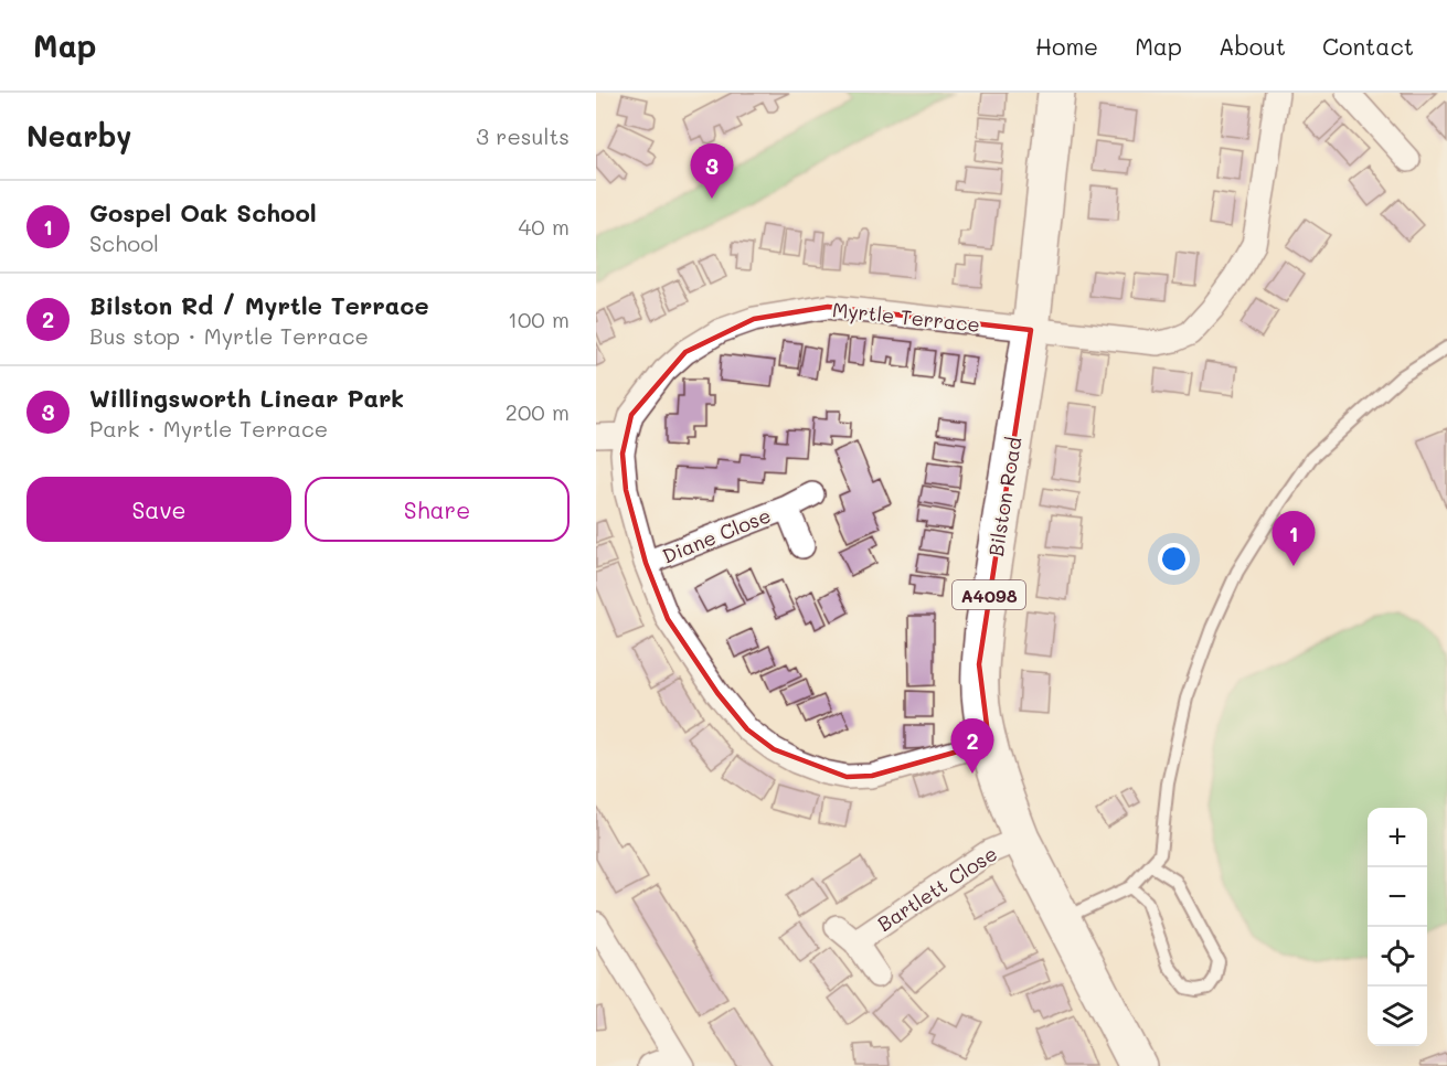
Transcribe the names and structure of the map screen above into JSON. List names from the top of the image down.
{
  "streets": {
    "main road": ["Bilston Road", "A4098"],
    "street": ["Myrtle Terrace", "Diane Close", "Bartlett Close"]
  },
  "crossings": [
    ["Myrtle Terrace", "Bilston Road"],
    ["Myrtle Terrace", "Diane Close"],
    ["Bilston Road", "Bartlett Close"]
  ],
  "page": {
    "header": "Map",
    "nav": [
      "Home",
      "Map",
      "About",
      "Contact"
    ],
    "heading": ["Nearby", "3 results"],
    "pins": ["3", "1", "2"],
    "list": [
      {
        "mark": "1",
        "name": "Gospel Oak School",
        "note": "School",
        "value": "40 m"
      },
      {
        "mark": "2",
        "name": "Bilston Rd / Myrtle Terrace",
        "note": "Bus stop · Myrtle Terrace",
        "value": "100 m"
      },
      {
        "mark": "3",
        "name": "Willingsworth Linear Park",
        "note": "Park · Myrtle Terrace",
        "value": "200 m"
      }
    ],
    "buttons": ["Save", "Share"],
    "map_buttons": ["+", "−"]
  }
}
